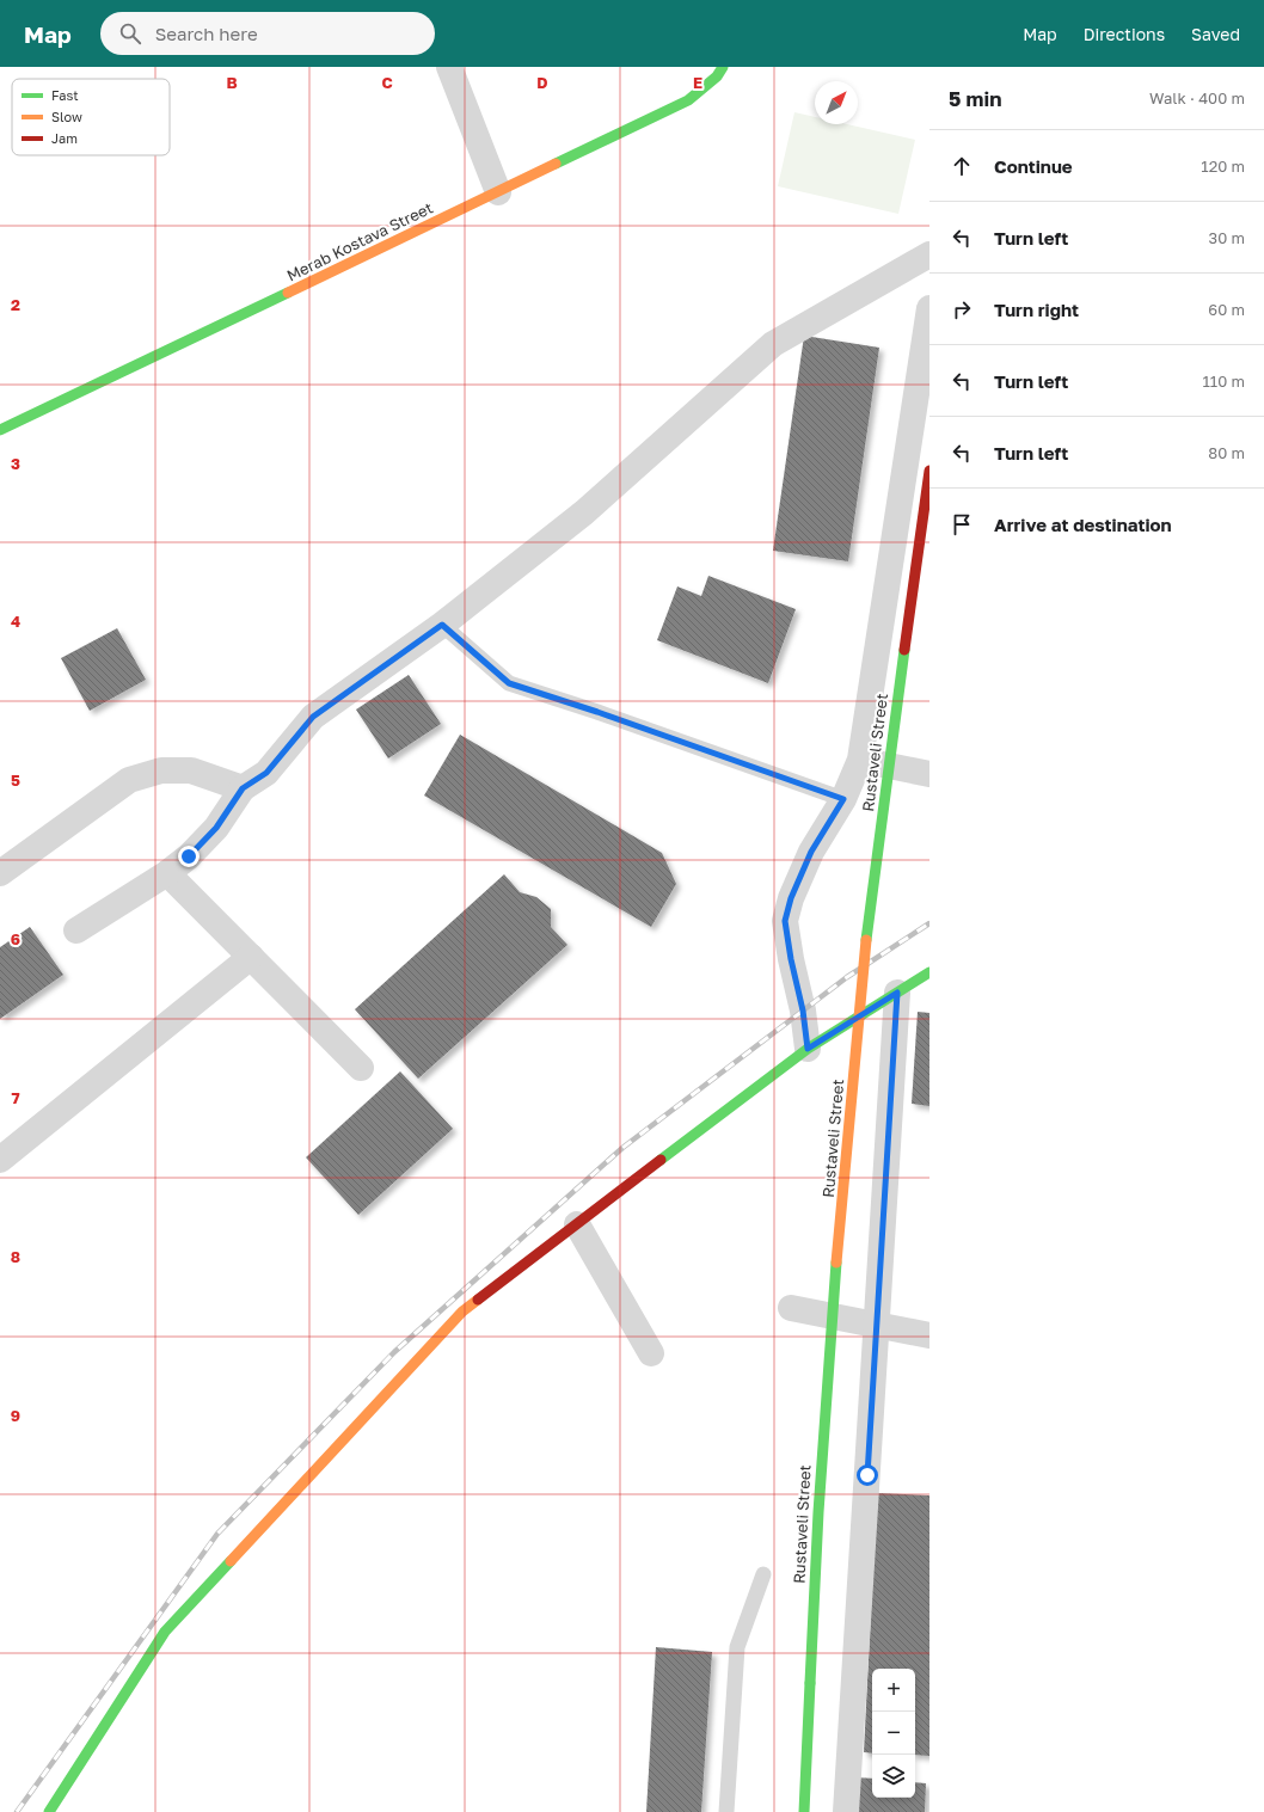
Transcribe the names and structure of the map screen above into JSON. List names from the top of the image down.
{
  "streets": {
    "main road": ["Merab Kostava Street", "Rustaveli Street"]
  },
  "legend": ["Fast", "Slow", "Jam"],
  "north": "top right",
  "page": {
    "header": "Map",
    "search": "Search here",
    "nav": ["Map", "Directions", "Saved"],
    "heading": ["5 min", "Walk · 400 m"],
    "list": [
      ["Continue", "120 m"],
      ["Turn left", "30 m"],
      ["Turn right", "60 m"],
      ["Turn left", "110 m"],
      ["Turn left", "80 m"],
      "Arrive at destination"
    ],
    "map_buttons": ["+", "−"]
  },
  "grid": {
    "columns": [
      "B",
      "C",
      "D",
      "E"
    ],
    "rows": [
      "2",
      "3",
      "4",
      "5",
      "6",
      "7",
      "8",
      "9"
    ]
  }
}
